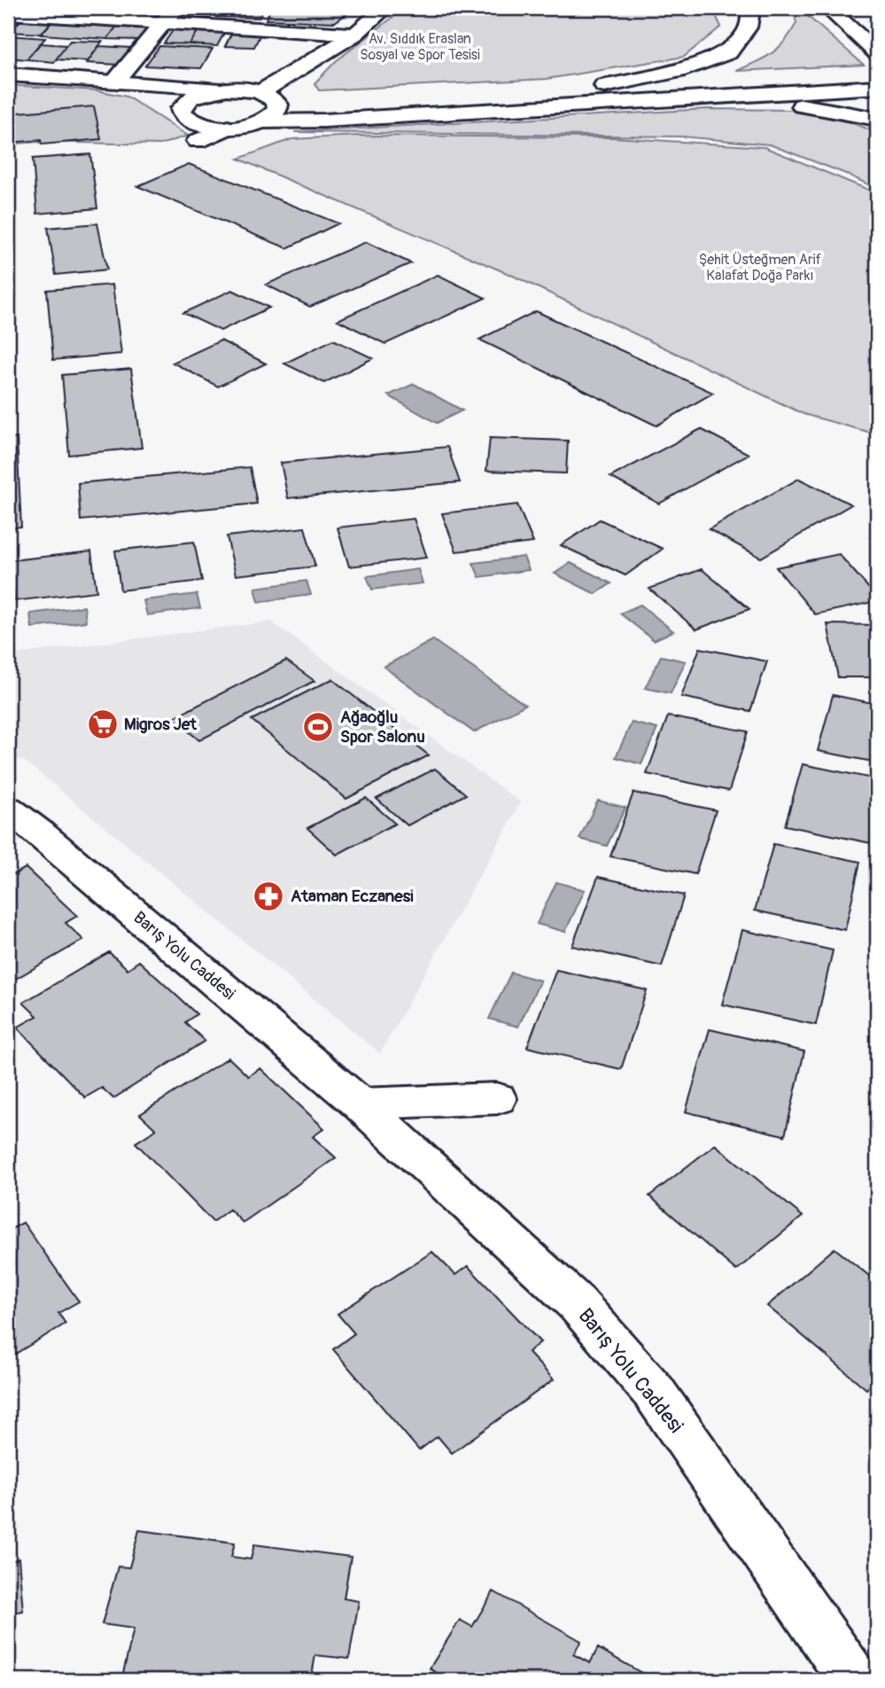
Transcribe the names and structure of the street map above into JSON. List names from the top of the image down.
{
  "streets": {
    "main road": ["Barış Yolu Caddesi"]
  },
  "parks": ["Av. Sıddık Eraslan Sosyal ve Spor Tesisi", "Şehit Üsteğmen Arif Kalafat Doğa Parkı"],
  "places": {
    "supermarket": ["Migros Jet"],
    "sports": ["Ağaoğlu Spor Salonu"],
    "pharmacy": ["Ataman Eczanesi"]
  }
}
